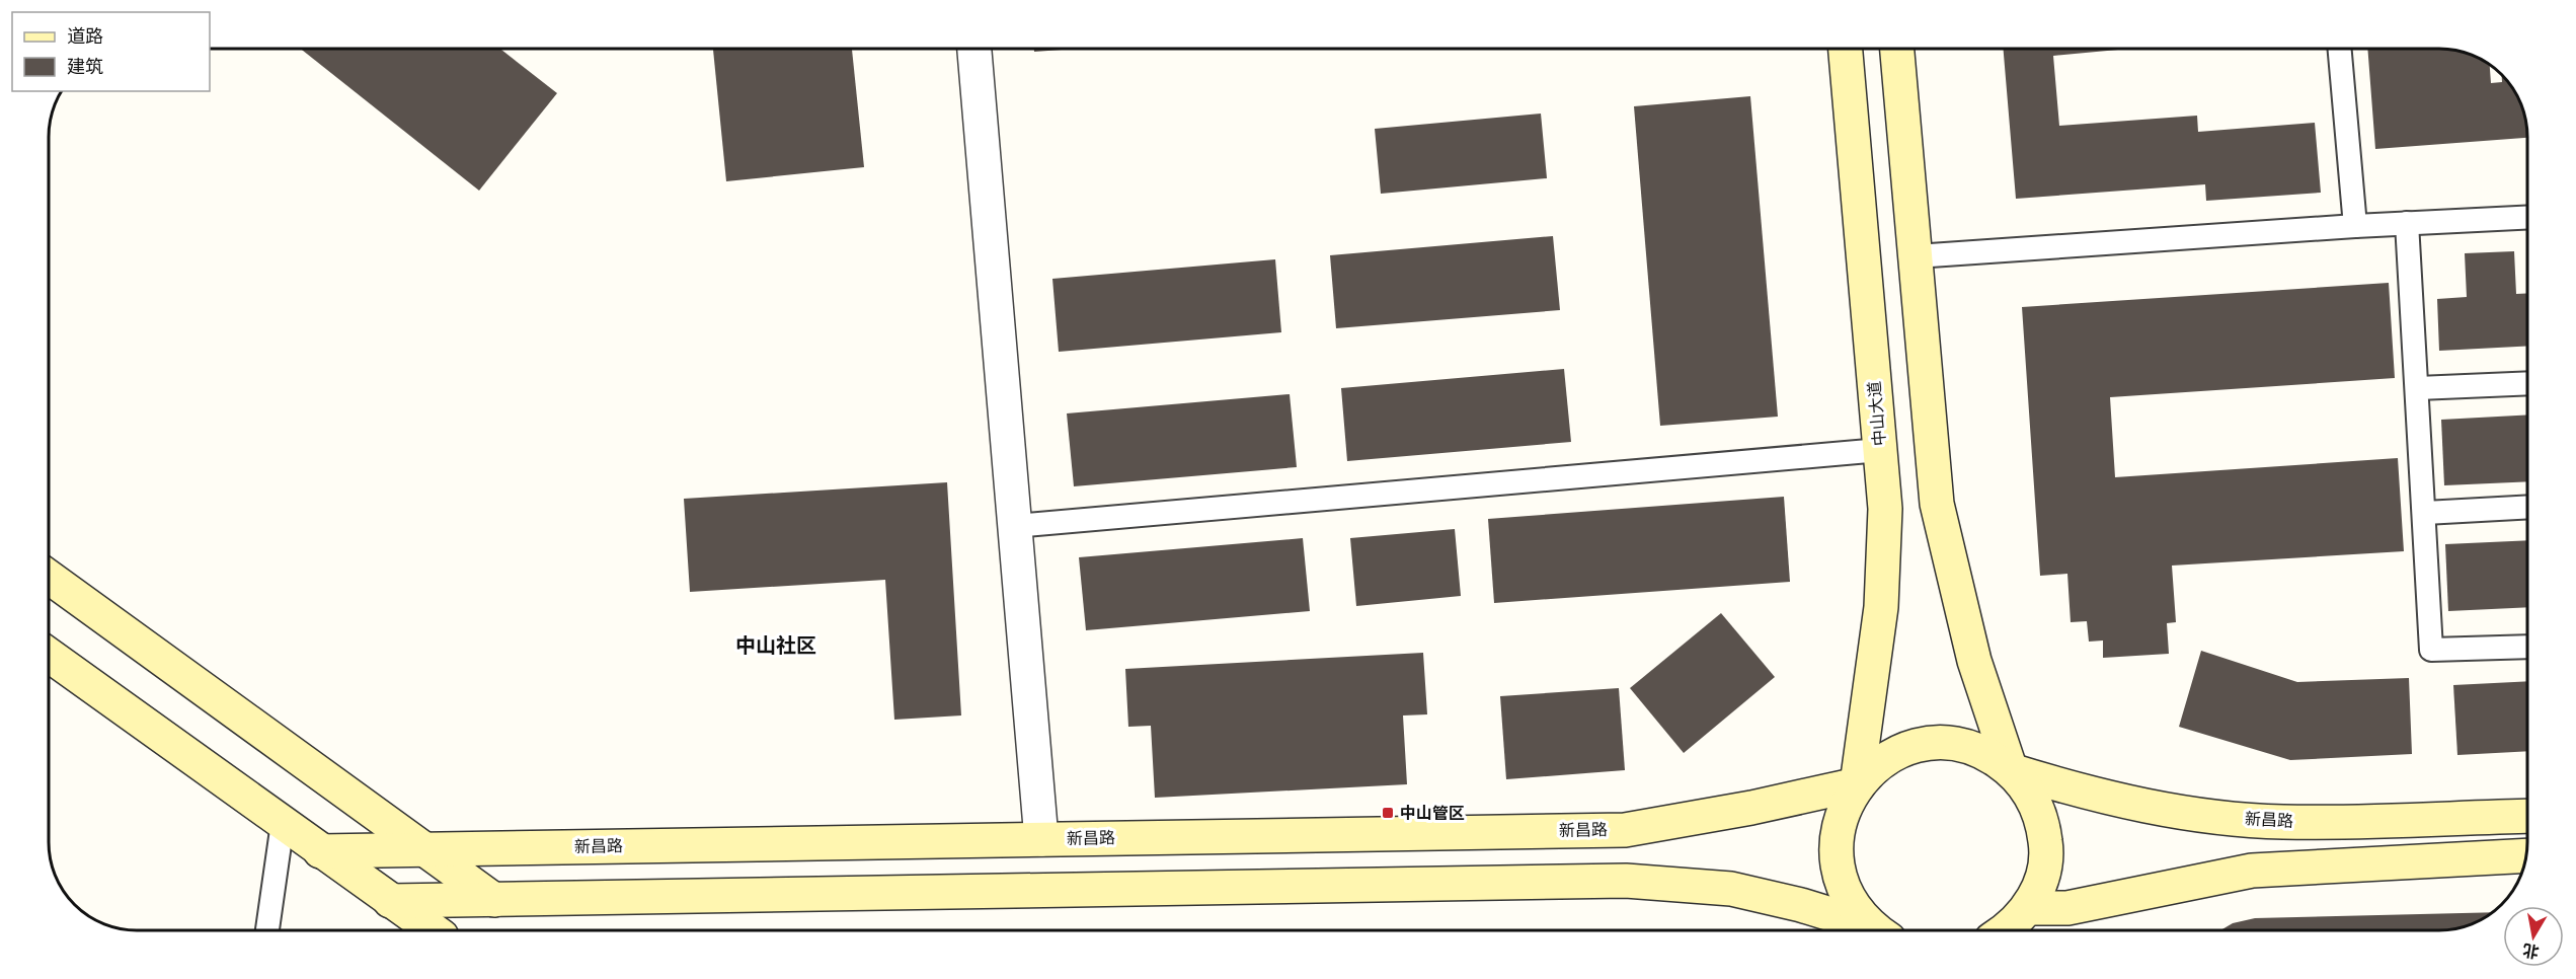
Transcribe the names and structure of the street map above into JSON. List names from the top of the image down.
{
  "streets": {
    "main road": ["中山大道", "新昌路"]
  },
  "crossings": [
    ["中山大道", "新昌路"]
  ],
  "districts": ["中山社区"],
  "places": {
    "transit": ["中山管区"]
  },
  "legend": ["道路", "建筑"],
  "north": "bottom"
}
